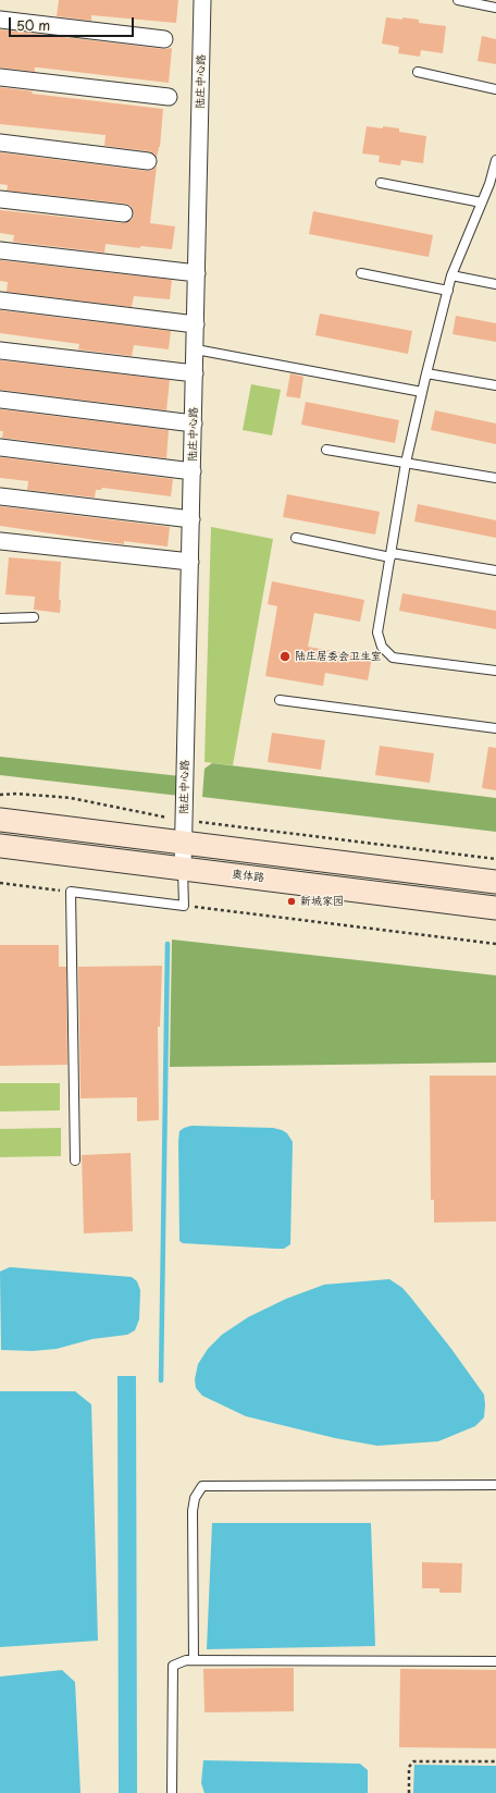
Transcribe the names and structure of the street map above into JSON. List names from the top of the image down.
{
  "streets": {
    "main road": ["奥体路"],
    "street": ["陆庄中心路"]
  },
  "crossings": [
    ["陆庄中心路", "奥体路"]
  ],
  "places": ["陆庄居委会卫生室", "新城家园"],
  "scale_bar": "50 m"
}
